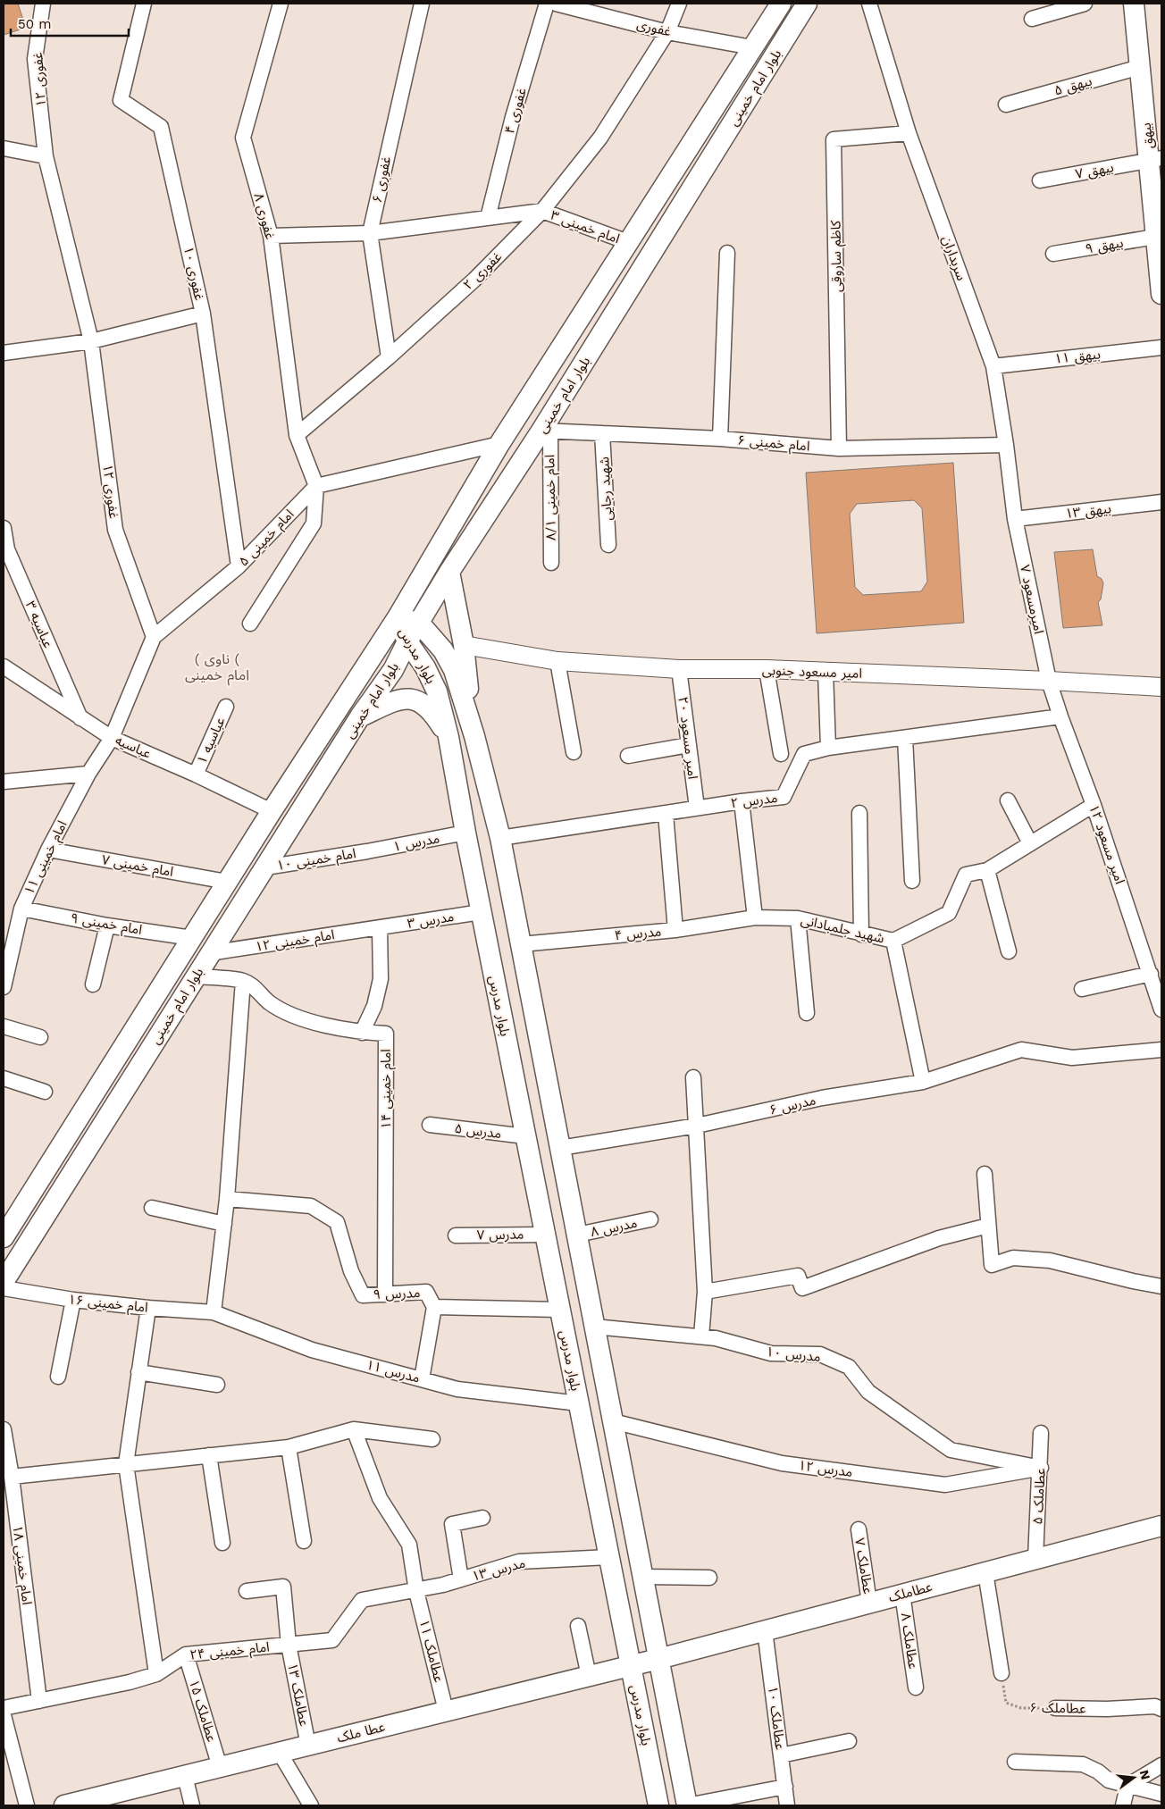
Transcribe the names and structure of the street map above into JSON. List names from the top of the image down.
{
  "streets": {
    "main road": [
      "بلوار امام خمینی",
      "بیهق",
      "بلوار مدرس",
      "عطاملک",
      "عطا ملک"
    ],
    "street": [
      "غفوری",
      "غفوری ۱۲",
      "بیهق ۵",
      "غفوری ۴",
      "بیهق ۷",
      "غفوری ۶",
      "غفوری ۸",
      "امام خمینی ۳",
      "بیهق ۹",
      "کاظم ساروقی",
      "سربداران",
      "غفوری ۲",
      "غفوری ۱۰",
      "بیهق ۱۱",
      "امام خمینی ۶",
      "شهید رجایی",
      "امام خمینی ۸/۱",
      "بیهق ۱۳",
      "امام خمینی ۵",
      "امیرمسعود ۷",
      "عباسیه ۳",
      "امیر مسعود جنوبی",
      "امیر مسعود ۲۰",
      "عباسیه ۱",
      "عباسیه",
      "مدرس ۲",
      "مدرس ۱",
      "امیر مسعود ۱۲",
      "امام خمینی ۱۱",
      "امام خمینی ۱۰",
      "امام خمینی ۷",
      "مدرس ۳",
      "امام خمینی ۹",
      "شهید جلمبادانی",
      "مدرس ۴",
      "امام خمینی ۱۲",
      "امام خمینی ۱۴",
      "مدرس ۶",
      "مدرس ۵",
      "مدرس ۸",
      "مدرس ۷",
      "مدرس ۹",
      "امام خمینی ۱۶",
      "مدرس ۱۰",
      "مدرس ۱۱",
      "مدرس ۱۲",
      "عطاملک ۵",
      "امام خمینی ۱۸",
      "عطاملک ۷",
      "مدرس ۱۳",
      "عطاملک ۸",
      "امام خمینی ۲۴",
      "عطاملک ۱۱",
      "عطاملک ۱۳",
      "عطاملک ۶",
      "عطاملک ۱۵",
      "عطاملک ۱۰"
    ]
  },
  "crossings": [
    ["غفوری", "بلوار امام خمینی"],
    ["غفوری", "غفوری ۲"],
    ["غفوری ۱۲", "امام خمینی ۵"],
    ["بیهق ۵", "بیهق"],
    ["بلوار امام خمینی", "امام خمینی ۳"],
    ["بلوار امام خمینی", "امام خمینی ۶"],
    ["بلوار امام خمینی", "امام خمینی ۸/۱"],
    ["بلوار امام خمینی", "بلوار مدرس"],
    ["بلوار امام خمینی", "عباسیه"],
    ["بلوار امام خمینی", "امام خمینی ۱۰"],
    ["بلوار امام خمینی", "امام خمینی ۷"],
    ["بلوار امام خمینی", "امام خمینی ۹"],
    ["بلوار امام خمینی", "امام خمینی ۱۲"],
    ["بیهق", "بیهق ۷"],
    ["بیهق", "بیهق ۹"],
    ["غفوری ۶", "غفوری ۲"],
    ["غفوری ۸", "غفوری ۲"],
    ["امام خمینی ۳", "غفوری ۲"],
    ["کاظم ساروقی", "سربداران"],
    ["کاظم ساروقی", "امام خمینی ۶"],
    ["سربداران", "بیهق ۱۱"],
    ["سربداران", "امام خمینی ۶"],
    ["سربداران", "بیهق ۱۳"],
    ["سربداران", "امیرمسعود ۷"],
    ["غفوری ۱۰", "امام خمینی ۵"],
    ["امام خمینی ۶", "شهید رجایی"],
    ["امام خمینی ۶", "امام خمینی ۸/۱"],
    ["بیهق ۱۳", "امیرمسعود ۷"],
    ["امام خمینی ۵", "عباسیه"],
    ["امام خمینی ۵", "امام خمینی ۱۱"],
    ["امیرمسعود ۷", "امیر مسعود جنوبی"],
    ["امیرمسعود ۷", "امیر مسعود ۱۲"],
    ["عباسیه ۳", "عباسیه"],
    ["بلوار مدرس", "مدرس ۲"],
    ["بلوار مدرس", "مدرس ۱"],
    ["بلوار مدرس", "مدرس ۳"],
    ["بلوار مدرس", "مدرس ۴"],
    ["بلوار مدرس", "مدرس ۶"],
    ["بلوار مدرس", "مدرس ۵"],
    ["بلوار مدرس", "مدرس ۸"],
    ["بلوار مدرس", "مدرس ۷"],
    ["بلوار مدرس", "مدرس ۹"],
    ["بلوار مدرس", "مدرس ۱۰"],
    ["بلوار مدرس", "مدرس ۱۱"],
    ["بلوار مدرس", "مدرس ۱۲"],
    ["بلوار مدرس", "مدرس ۱۳"],
    ["بلوار مدرس", "عطاملک"],
    ["بلوار مدرس", "عطا ملک"],
    ["امیر مسعود جنوبی", "امیر مسعود ۲۰"],
    ["امیر مسعود جنوبی", "امیر مسعود ۱۲"],
    ["امیر مسعود ۲۰", "مدرس ۲"],
    ["عباسیه ۱", "عباسیه"],
    ["عباسیه", "امام خمینی ۱۱"],
    ["مدرس ۲", "امیر مسعود ۱۲"],
    ["مدرس ۱", "امام خمینی ۱۰"],
    ["امیر مسعود ۱۲", "شهید جلمبادانی"],
    ["امام خمینی ۱۱", "امام خمینی ۷"],
    ["امام خمینی ۱۱", "امام خمینی ۹"],
    ["مدرس ۳", "امام خمینی ۱۲"],
    ["شهید جلمبادانی", "مدرس ۴"],
    ["امام خمینی ۱۴", "مدرس ۹"],
    ["امام خمینی ۱۶", "مدرس ۱۱"],
    ["مدرس ۱۰", "مدرس ۱۲"],
    ["مدرس ۱۰", "عطاملک ۵"],
    ["مدرس ۱۲", "عطاملک ۵"],
    ["عطاملک ۵", "عطاملک"],
    ["امام خمینی ۱۸", "امام خمینی ۲۴"],
    ["عطاملک ۷", "عطاملک"],
    ["مدرس ۱۳", "امام خمینی ۲۴"],
    ["مدرس ۱۳", "عطاملک ۱۱"],
    ["عطاملک", "عطاملک ۸"],
    ["عطاملک", "عطاملک ۱۰"],
    ["عطاملک", "عطا ملک"],
    ["امام خمینی ۲۴", "عطاملک ۱۱"],
    ["امام خمینی ۲۴", "عطاملک ۱۳"],
    ["امام خمینی ۲۴", "عطاملک ۱۵"],
    ["عطاملک ۱۱", "عطا ملک"],
    ["عطاملک ۱۳", "عطا ملک"],
    ["عطاملک ۱۵", "عطا ملک"]
  ],
  "districts": ["( ناوی ( امام خمینی"],
  "scale_bar": "50 m",
  "north": "right"
}
